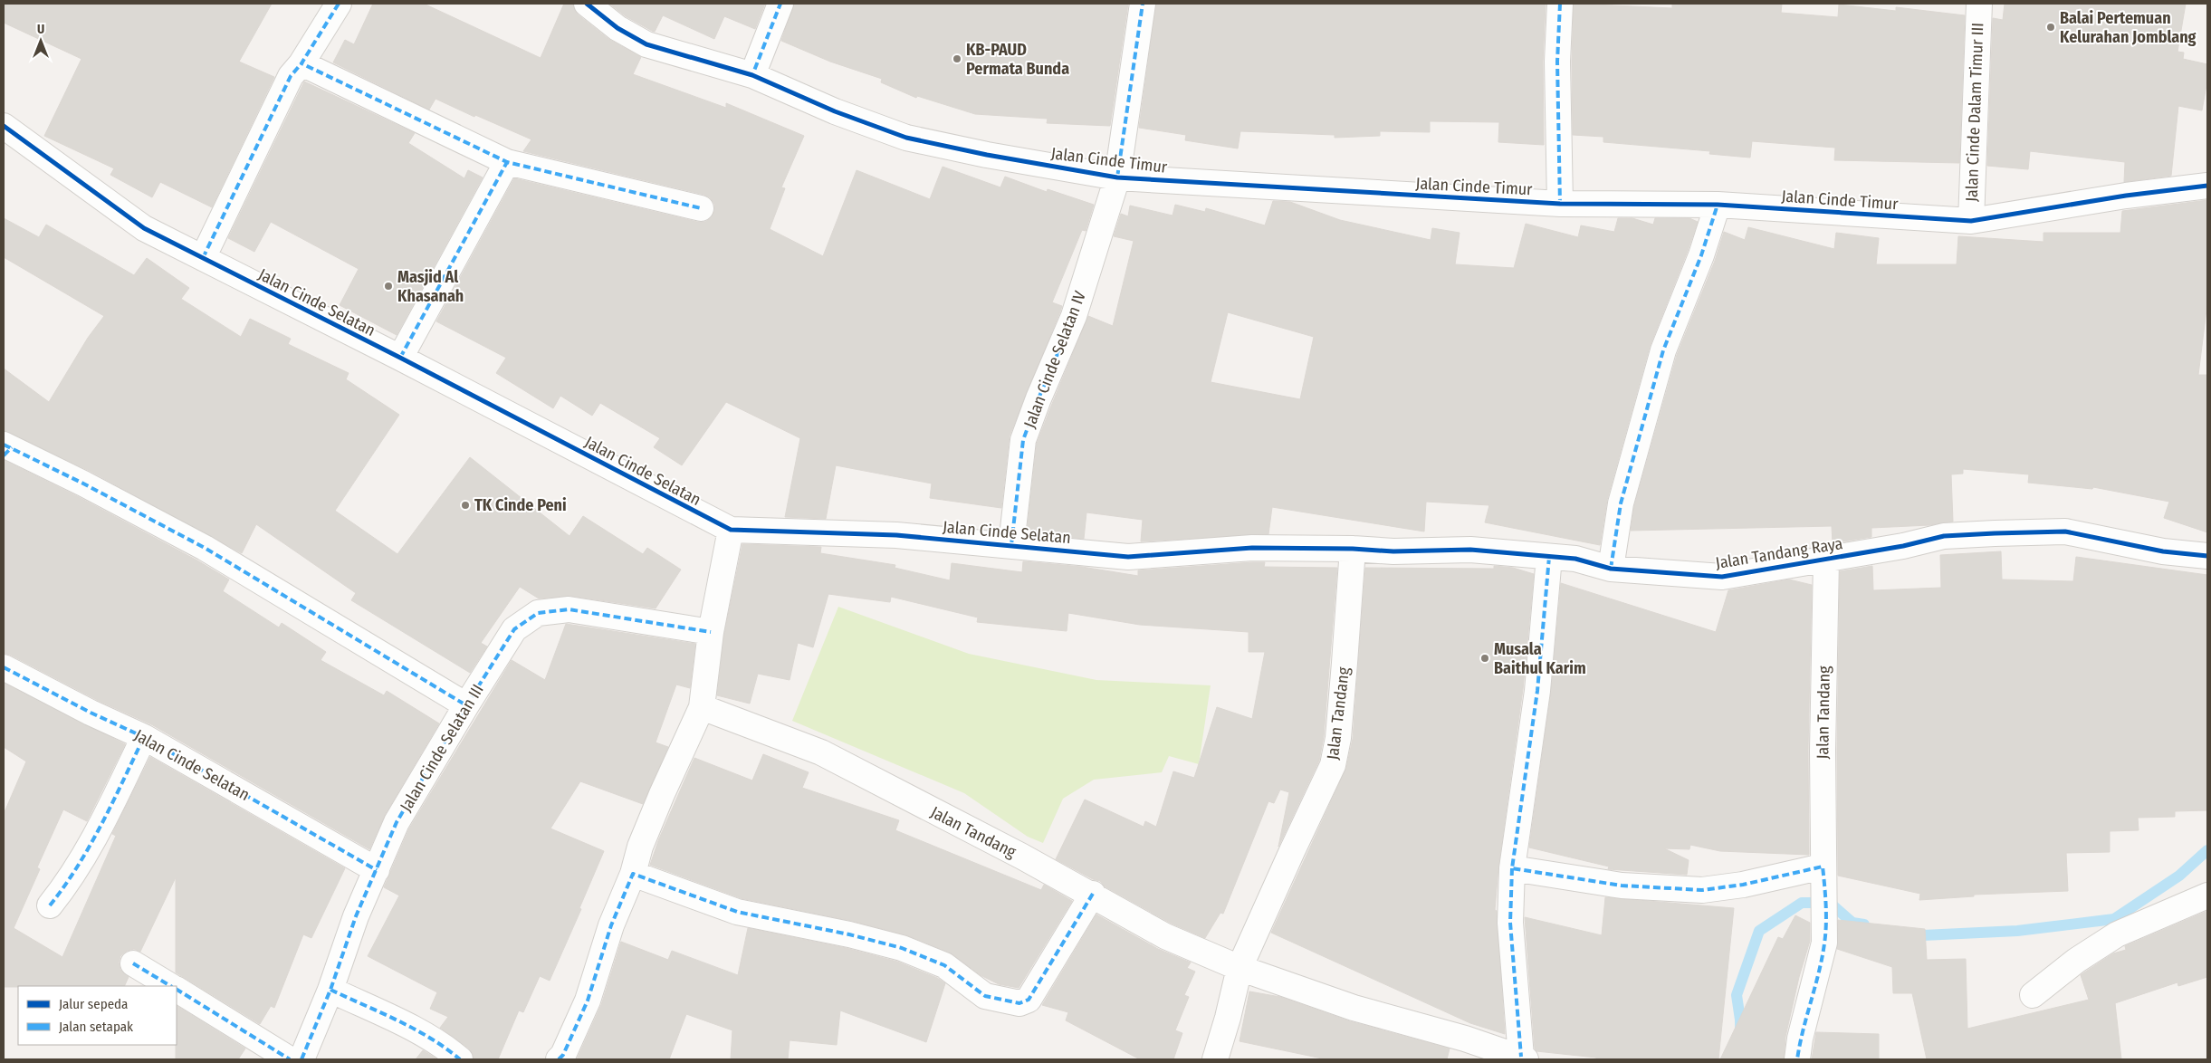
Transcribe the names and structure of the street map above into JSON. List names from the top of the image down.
{
  "streets": {
    "street": [
      "Jalan Cinde Dalam Timur III",
      "Jalan Cinde Timur",
      "Jalan Cinde Selatan",
      "Jalan Cinde Selatan IV",
      "Jalan Tandang Raya",
      "Jalan Tandang",
      "Jalan Cinde Selatan III"
    ]
  },
  "crossings": [
    ["Jalan Cinde Dalam Timur III", "Jalan Cinde Timur"],
    ["Jalan Cinde Timur", "Jalan Cinde Selatan IV"],
    ["Jalan Cinde Selatan", "Jalan Cinde Selatan IV"],
    ["Jalan Cinde Selatan", "Jalan Tandang Raya"],
    ["Jalan Cinde Selatan", "Jalan Tandang"],
    ["Jalan Cinde Selatan", "Jalan Cinde Selatan III"],
    ["Jalan Tandang Raya", "Jalan Tandang"]
  ],
  "places": [
    "Balai Pertemuan Kelurahan Jomblang",
    "KB-PAUD Permata Bunda",
    "Masjid Al Khasanah",
    "TK Cinde Peni",
    "Musala Baithul Karim"
  ],
  "legend": ["Jalur sepeda", "Jalan setapak"],
  "north": "top"
}
